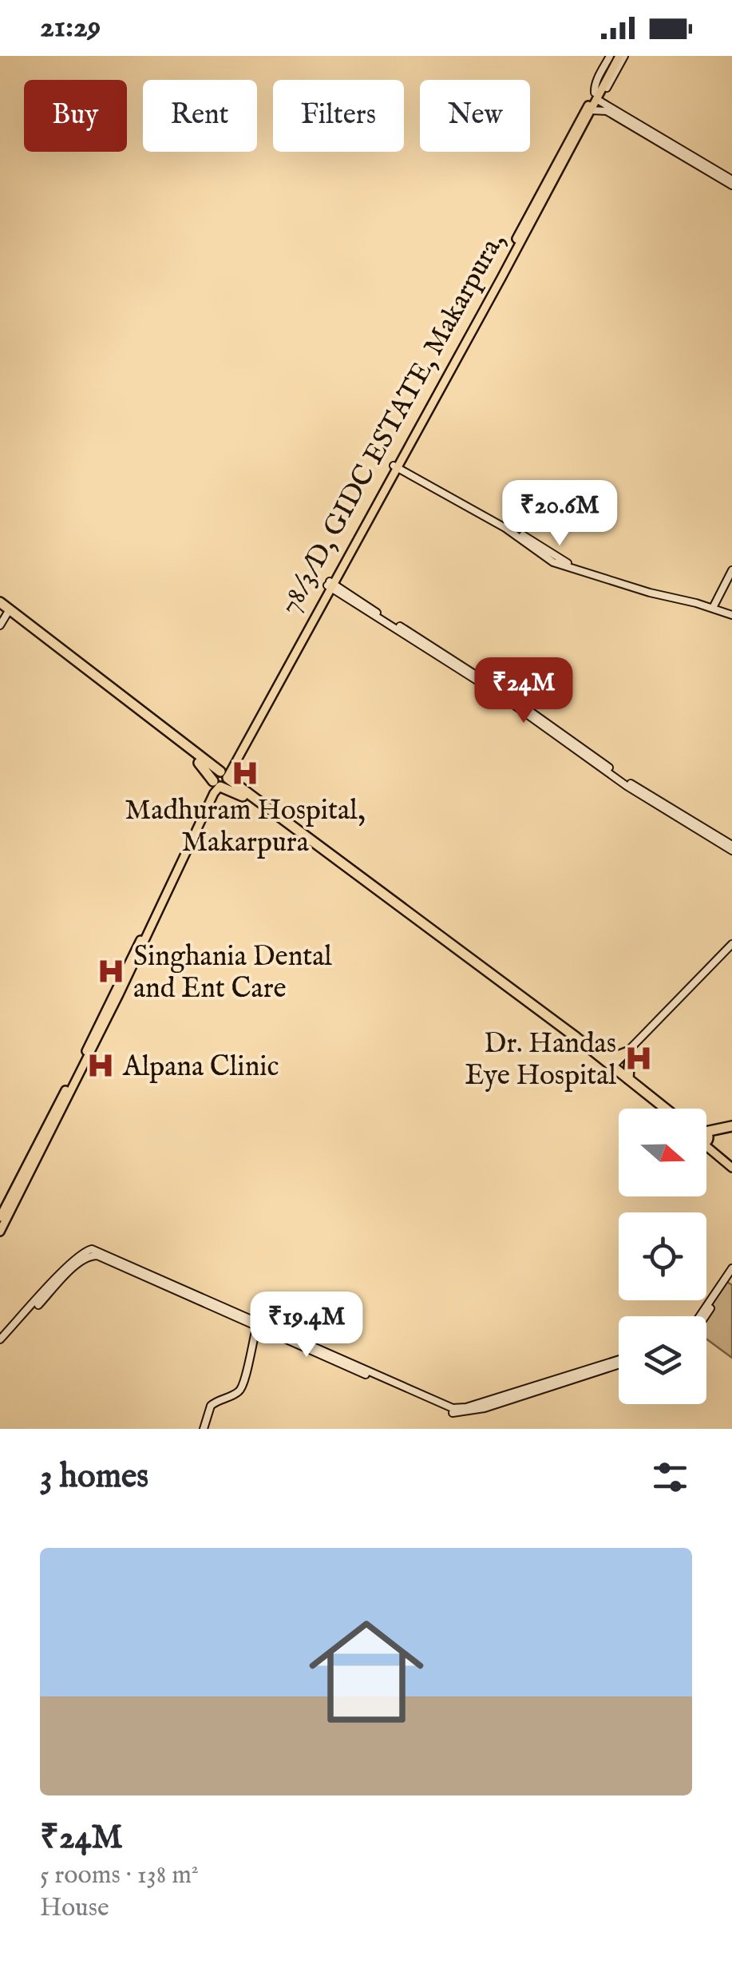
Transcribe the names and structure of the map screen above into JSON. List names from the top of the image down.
{
  "streets": {
    "main road": ["78/3/D, GIDC ESTATE, Makarpura,"]
  },
  "places": {
    "hospital": [
      "Madhuram Hospital, Makarpura",
      "Singhania Dental and Ent Care",
      "Dr. Handas Eye Hospital",
      "Alpana Clinic"
    ]
  },
  "north": "right",
  "page": {
    "status": "21:29",
    "chip": [
      "Buy",
      "Rent",
      "Filters",
      "New"
    ],
    "price": ["₹20.6M", "₹24M", "₹19.4M"],
    "heading": "3 homes",
    "list": [
      {
        "name": "₹24M",
        "note": "5 rooms · 138 m² · House"
      }
    ]
  }
}
